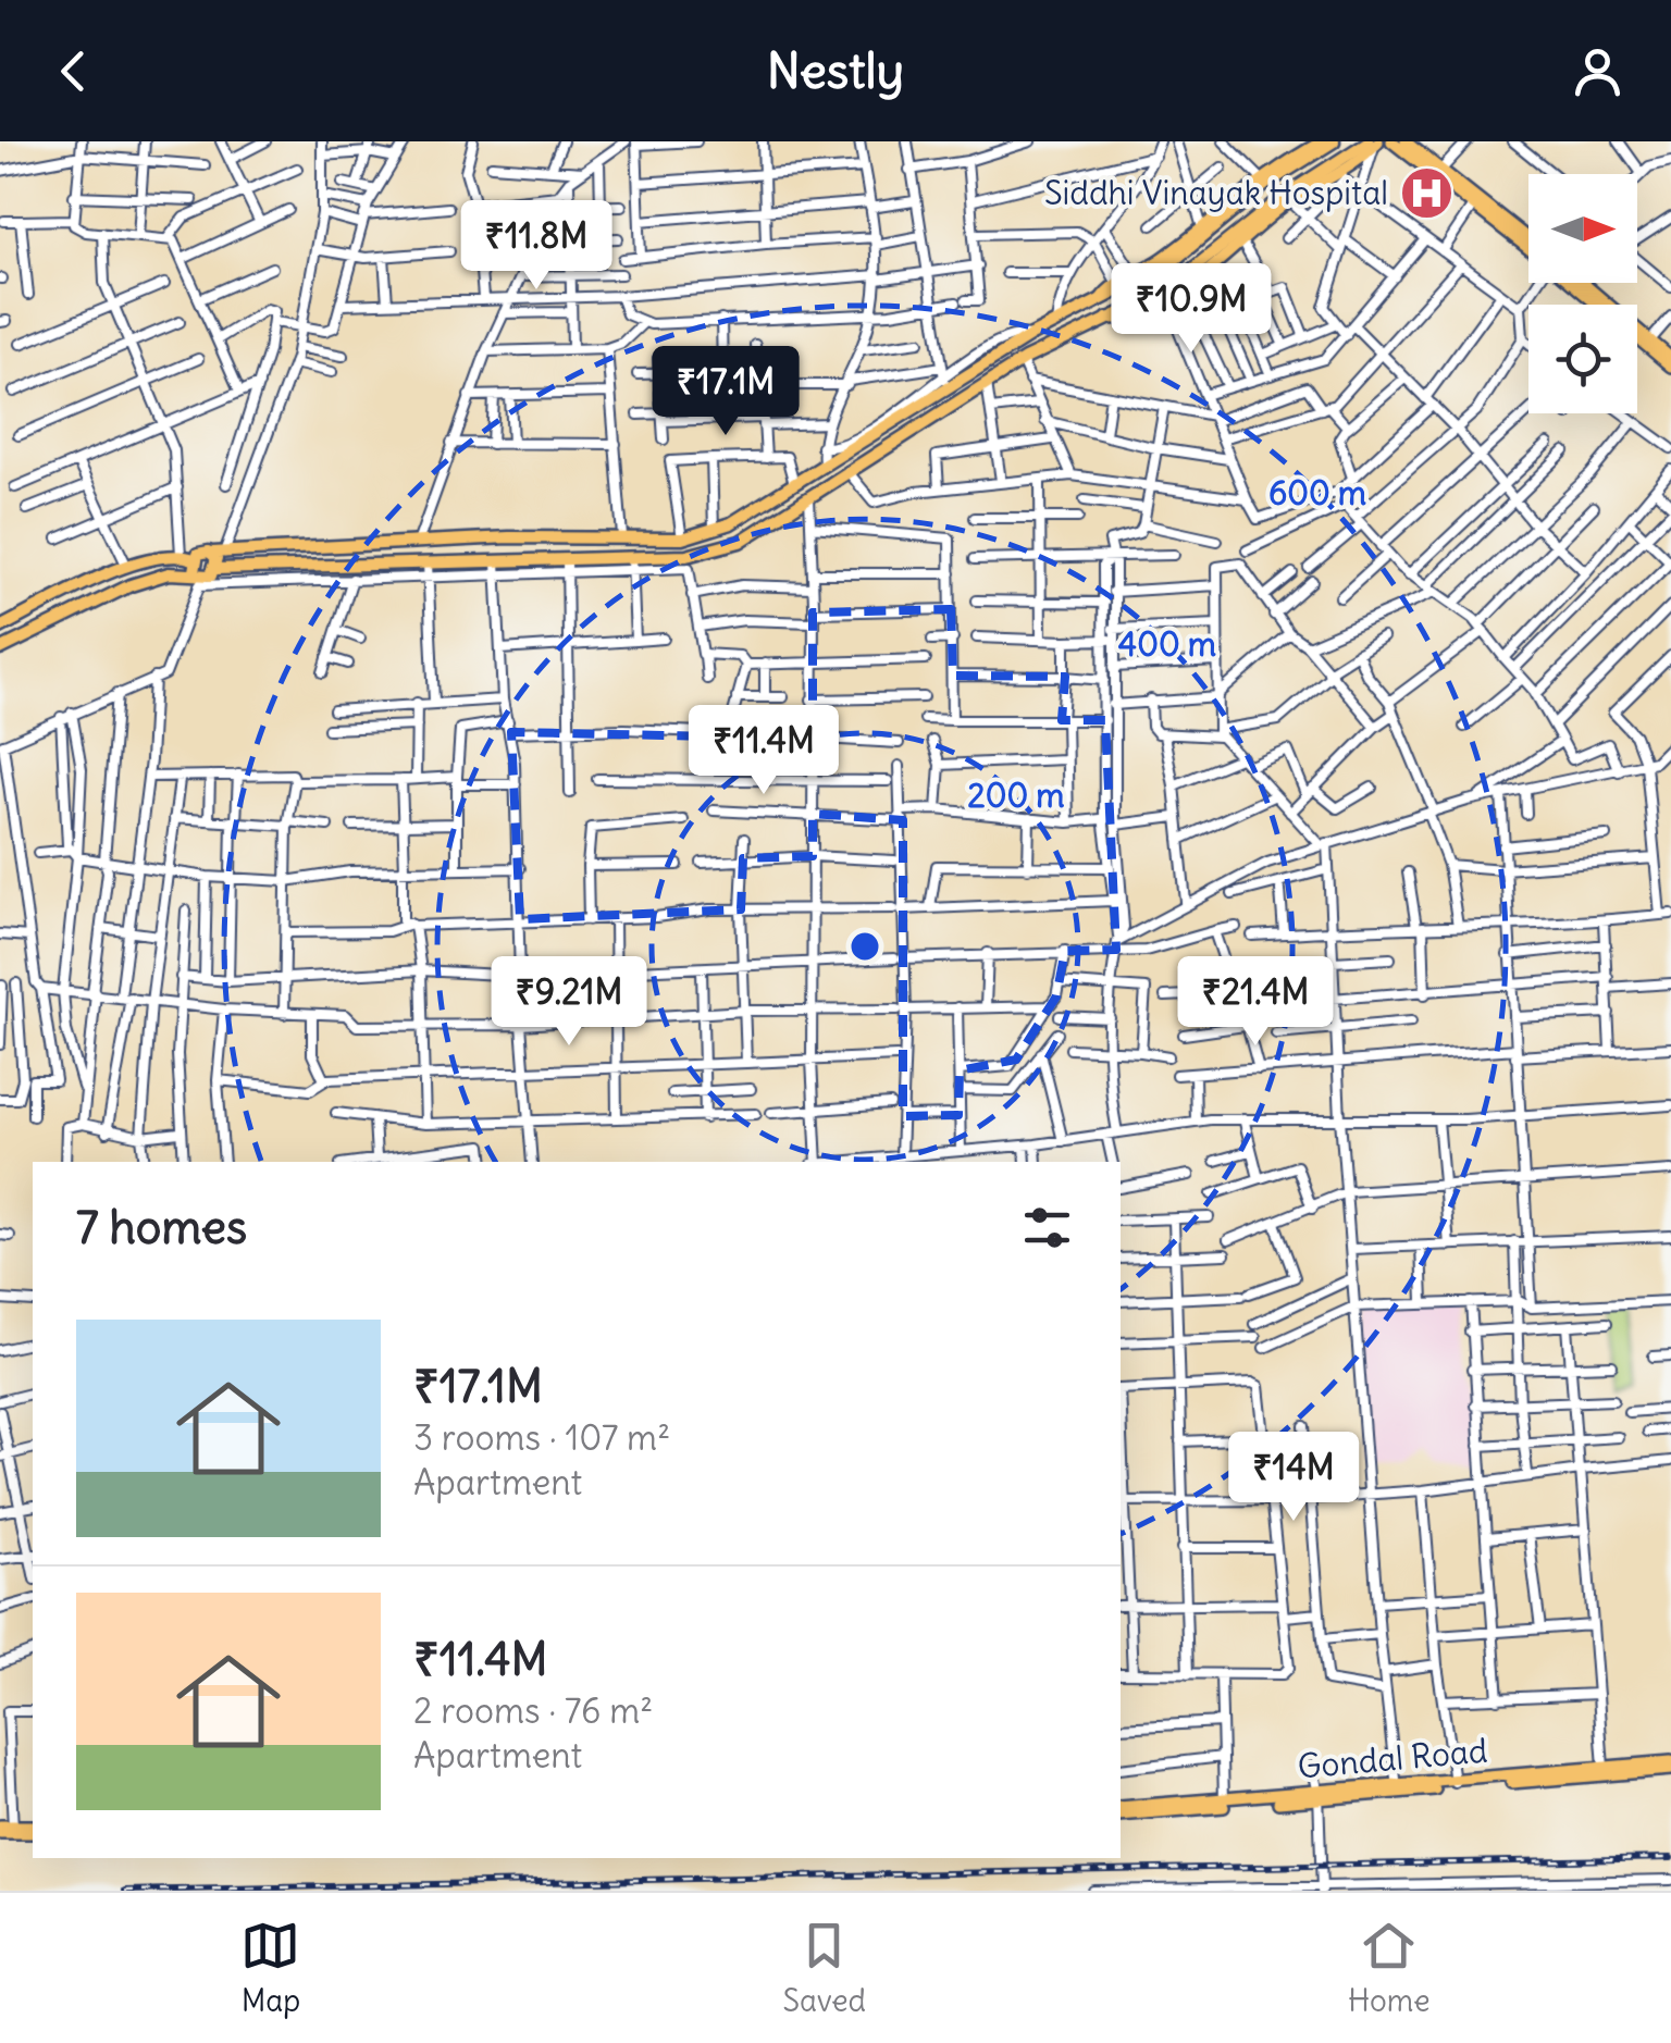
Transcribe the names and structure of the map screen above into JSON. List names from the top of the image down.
{
  "streets": {
    "main road": ["Gondal Road"]
  },
  "places": {
    "hospital": ["Siddhi Vinayak Hospital"]
  },
  "north": "right",
  "page": {
    "header": "Nestly",
    "price": [
      "₹11.8M",
      "₹10.9M",
      "₹17.1M",
      "₹11.4M",
      "₹9.21M",
      "₹21.4M",
      "₹14M"
    ],
    "heading": "7 homes",
    "list": [
      {
        "name": "₹17.1M",
        "note": "3 rooms · 107 m² · Apartment"
      },
      {
        "name": "₹11.4M",
        "note": "2 rooms · 76 m² · Apartment"
      }
    ],
    "tabs": ["Map", "Saved", "Home"]
  },
  "rings": ["600 m", "400 m", "200 m"]
}
